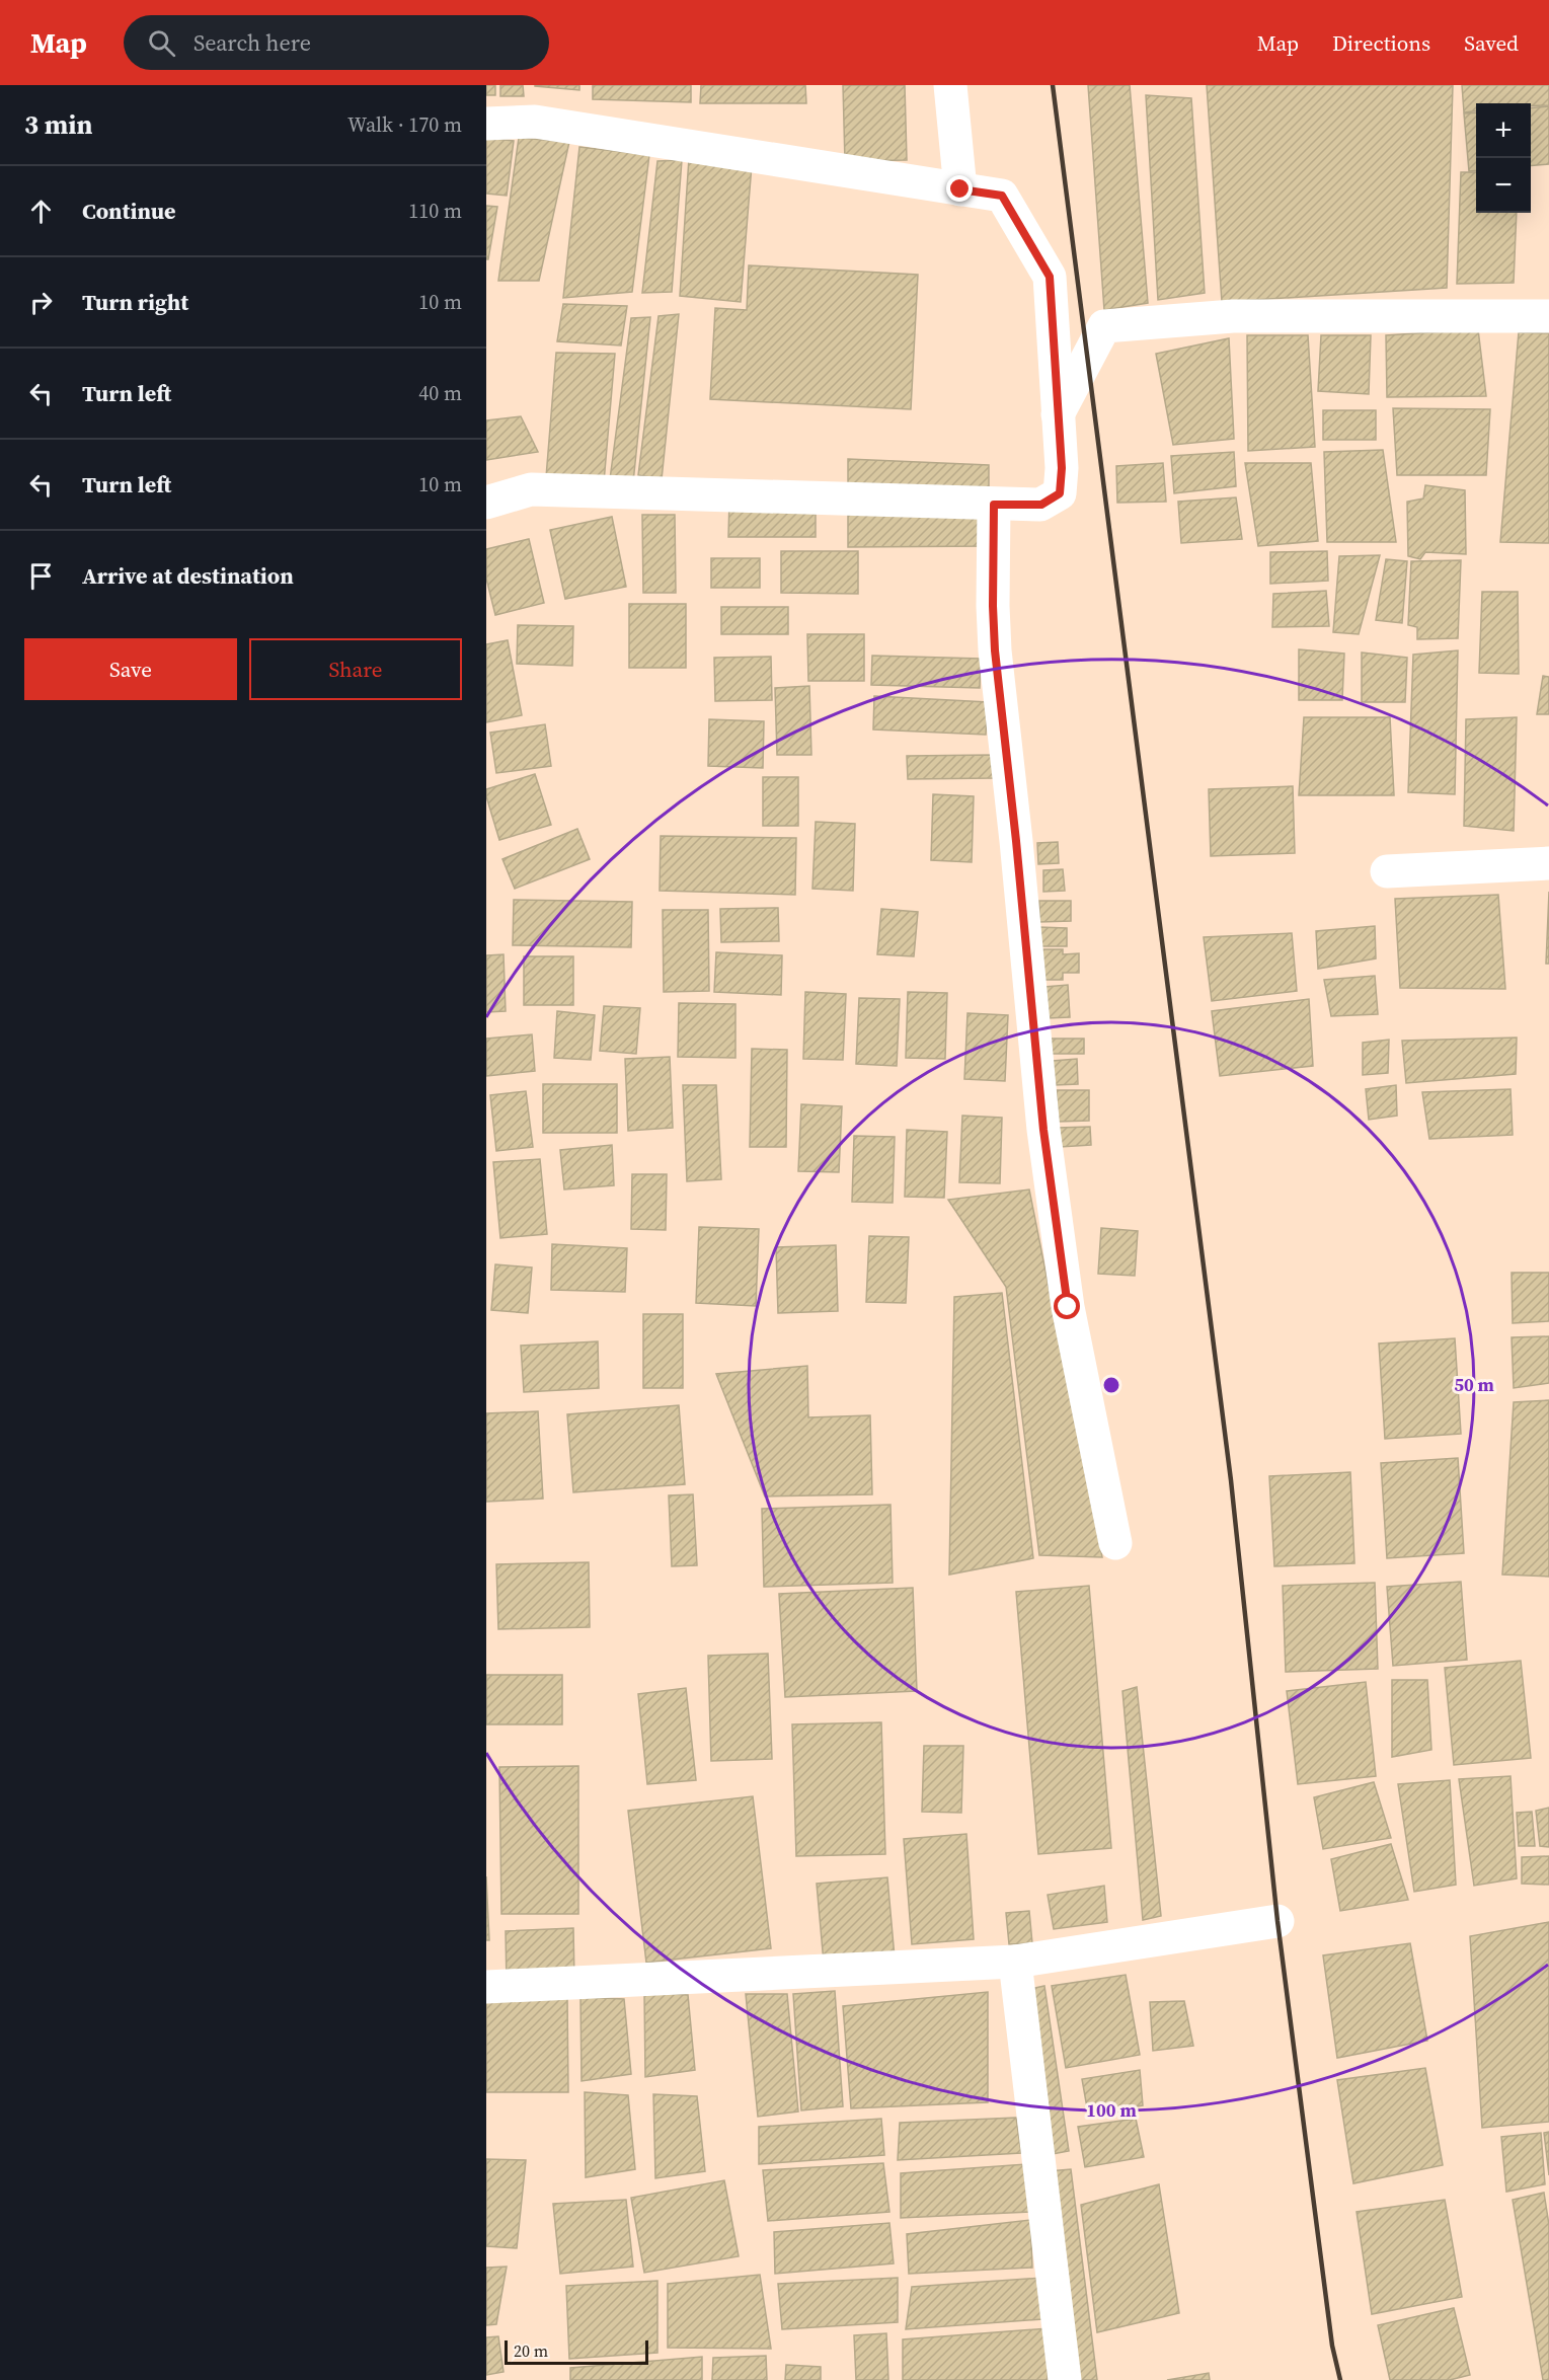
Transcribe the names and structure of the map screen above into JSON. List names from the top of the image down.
{
  "scale_bar": "20 m",
  "page": {
    "header": "Map",
    "search": "Search here",
    "nav": ["Map", "Directions", "Saved"],
    "heading": ["3 min", "Walk · 170 m"],
    "map_buttons": ["+", "−"],
    "list": [
      ["Continue", "110 m"],
      ["Turn right", "10 m"],
      ["Turn left", "40 m"],
      ["Turn left", "10 m"],
      "Arrive at destination"
    ],
    "buttons": ["Save", "Share"],
    "scale": "20 m"
  },
  "rings": ["50 m", "100 m"]
}
